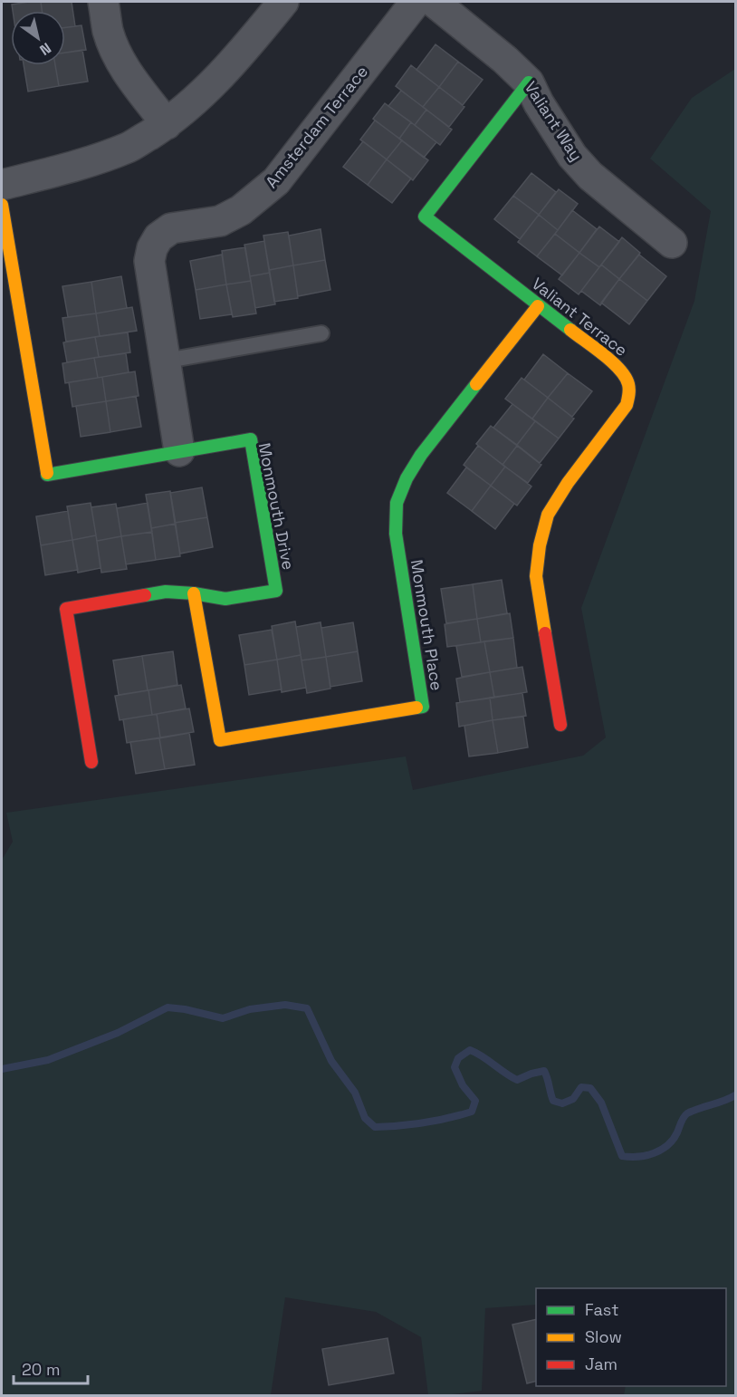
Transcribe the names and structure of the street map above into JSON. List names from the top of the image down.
{
  "streets": {
    "street": [
      "Valiant Way",
      "Amsterdam Terrace",
      "Valiant Terrace",
      "Monmouth Drive",
      "Monmouth Place"
    ]
  },
  "crossings": [
    ["Valiant Way", "Valiant Terrace"],
    ["Amsterdam Terrace", "Monmouth Drive"],
    ["Valiant Terrace", "Monmouth Place"],
    ["Monmouth Drive", "Monmouth Place"]
  ],
  "legend": ["Fast", "Slow", "Jam"],
  "scale_bar": "20 m",
  "north": "bottom right"
}
